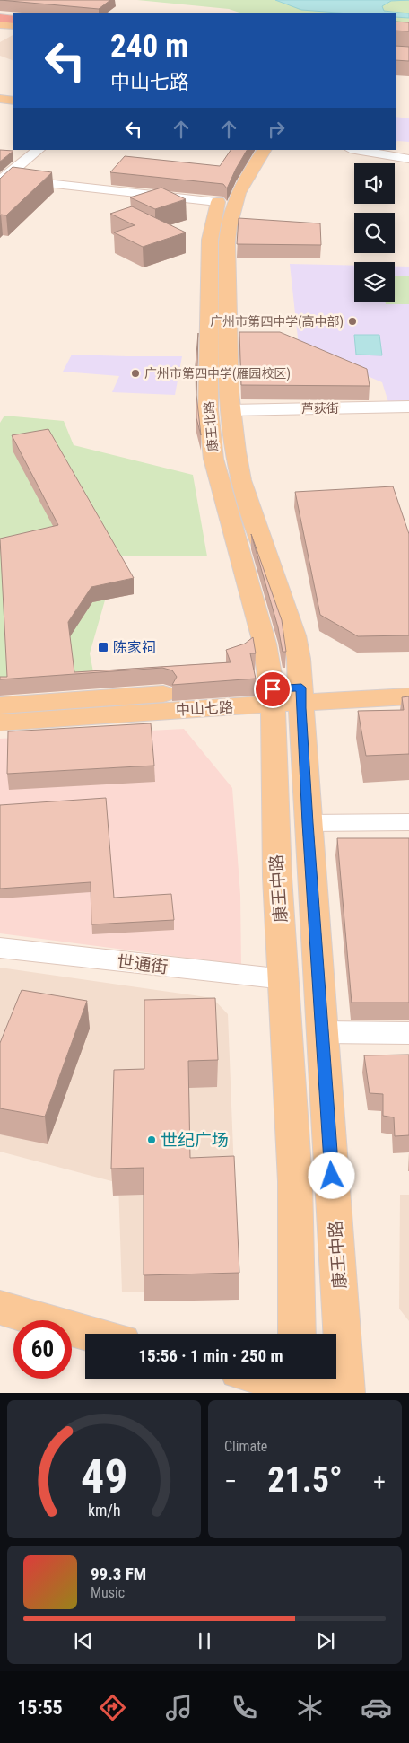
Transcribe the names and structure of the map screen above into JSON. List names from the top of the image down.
{
  "streets": {
    "main road": ["康王北路", "中山七路", "康王中路"],
    "street": ["芦荻街", "世通街"]
  },
  "crossings": [
    ["芦荻街", "康王北路"],
    ["康王北路", "中山七路"],
    ["康王北路", "康王中路"],
    ["中山七路", "康王中路"],
    ["康王中路", "世通街"]
  ],
  "places": {
    "other": ["广州市第四中学(高中部)", "广州市第四中学(雁园校区)", "世纪广场"],
    "transit": ["陈家祠"]
  },
  "page": {
    "turn": ["240 m", "中山七路"],
    "limit": "60",
    "trip": "15:56 · 1 min · 250 m",
    "tile": "Climate",
    "heat": ["−", "21.5°", "+"],
    "song": ["99.3 FM", "Music"],
    "tabs": "15:55",
    "gauge": ["49", "km/h"]
  }
}
